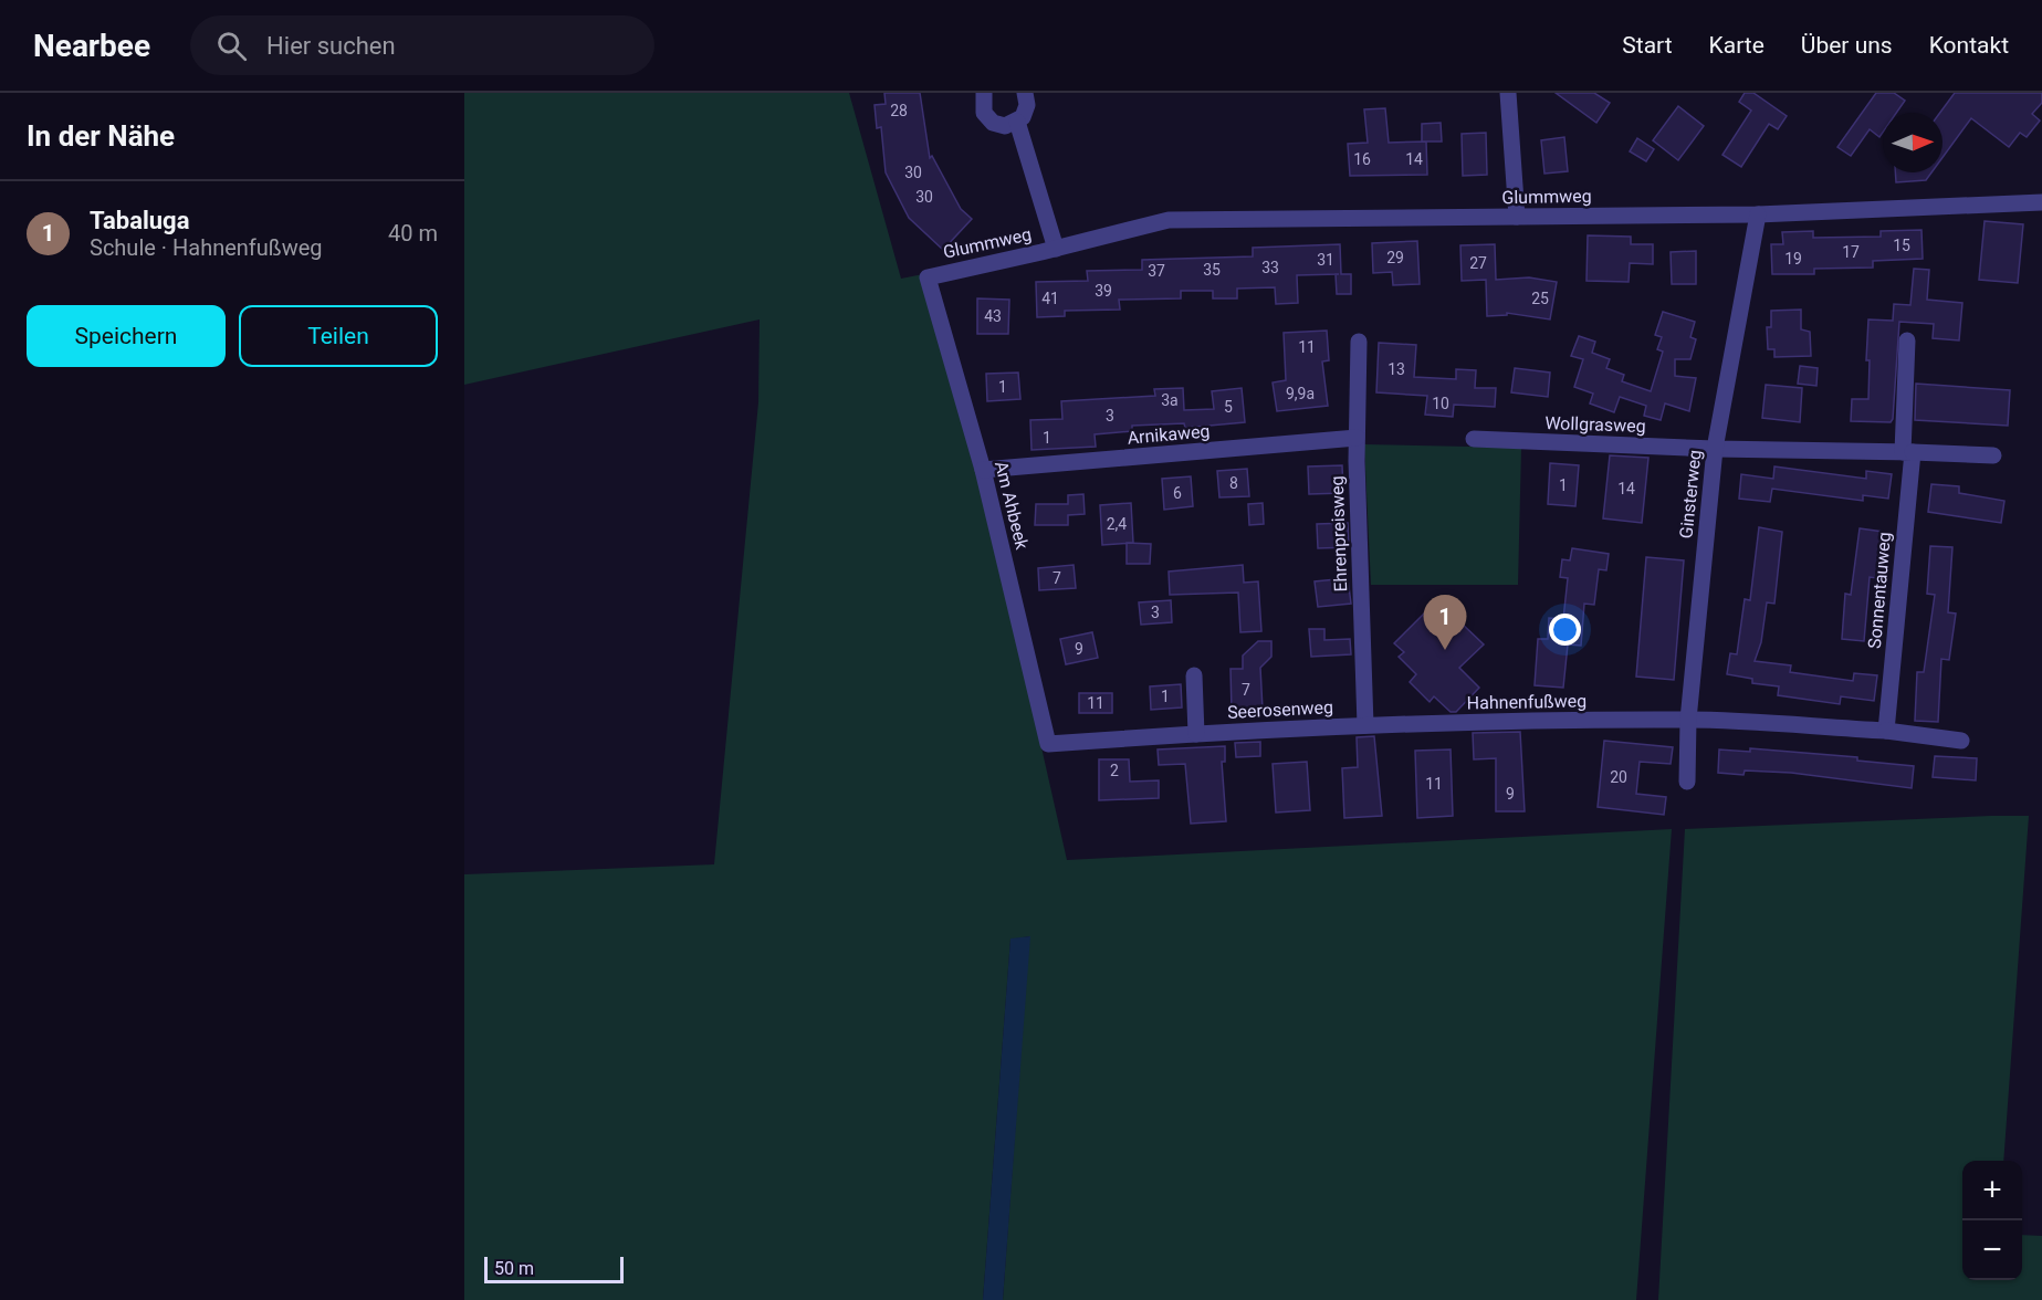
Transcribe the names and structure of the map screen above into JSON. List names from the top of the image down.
{
  "streets": {
    "street": [
      "Glummweg",
      "Wollgrasweg",
      "Arnikaweg",
      "Ginsterweg",
      "Am Ahbeek",
      "Ehrenpreisweg",
      "Sonnentauweg",
      "Hahnenfußweg",
      "Seerosenweg"
    ]
  },
  "crossings": [
    ["Glummweg", "Ginsterweg"],
    ["Glummweg", "Am Ahbeek"],
    ["Wollgrasweg", "Ginsterweg"],
    ["Arnikaweg", "Am Ahbeek"],
    ["Arnikaweg", "Ehrenpreisweg"],
    ["Ginsterweg", "Hahnenfußweg"],
    ["Am Ahbeek", "Seerosenweg"],
    ["Ehrenpreisweg", "Hahnenfußweg"],
    ["Ehrenpreisweg", "Seerosenweg"],
    ["Hahnenfußweg", "Seerosenweg"]
  ],
  "house_numbers": [
    "28",
    "16",
    "14",
    "30",
    "30",
    "15",
    "17",
    "29",
    "19",
    "31",
    "27",
    "33",
    "35",
    "37",
    "39",
    "41",
    "25",
    "43",
    "11",
    "13",
    "1",
    "9,9a",
    "3a",
    "10",
    "5",
    "3",
    "1",
    "8",
    "1",
    "14",
    "6",
    "2,4",
    "7",
    "3",
    "9",
    "7",
    "1",
    "11",
    "2",
    "20",
    "11",
    "9"
  ],
  "scale_bar": "50 m",
  "north": "right",
  "page": {
    "header": "Nearbee",
    "search": "Hier suchen",
    "nav": [
      "Start",
      "Karte",
      "Über uns",
      "Kontakt"
    ],
    "heading": "In der Nähe",
    "list": [
      {
        "mark": "1",
        "name": "Tabaluga",
        "note": "Schule · Hahnenfußweg",
        "value": "40 m"
      }
    ],
    "buttons": ["Speichern", "Teilen"],
    "pins": "1",
    "map_buttons": ["+", "−"],
    "scale": "50 m"
  }
}
